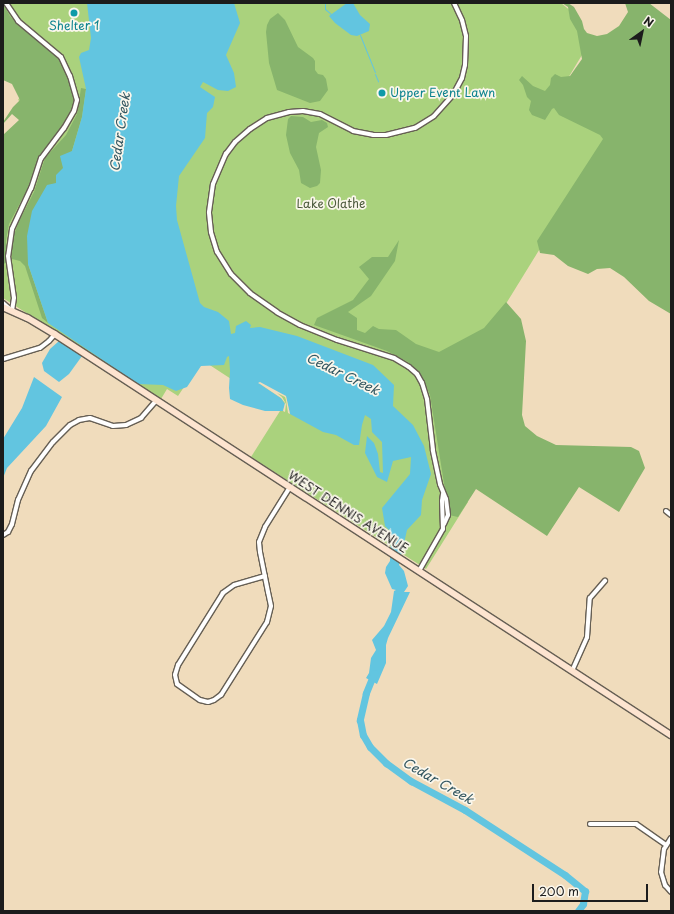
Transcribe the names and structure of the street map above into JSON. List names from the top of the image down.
{
  "streets": {
    "street": ["WEST DENNIS AVENUE"]
  },
  "water": ["Cedar Creek"],
  "parks": ["Lake Olathe"],
  "places": ["Shelter 1", "Upper Event Lawn"],
  "scale_bar": "200 m",
  "north": "top right"
}
